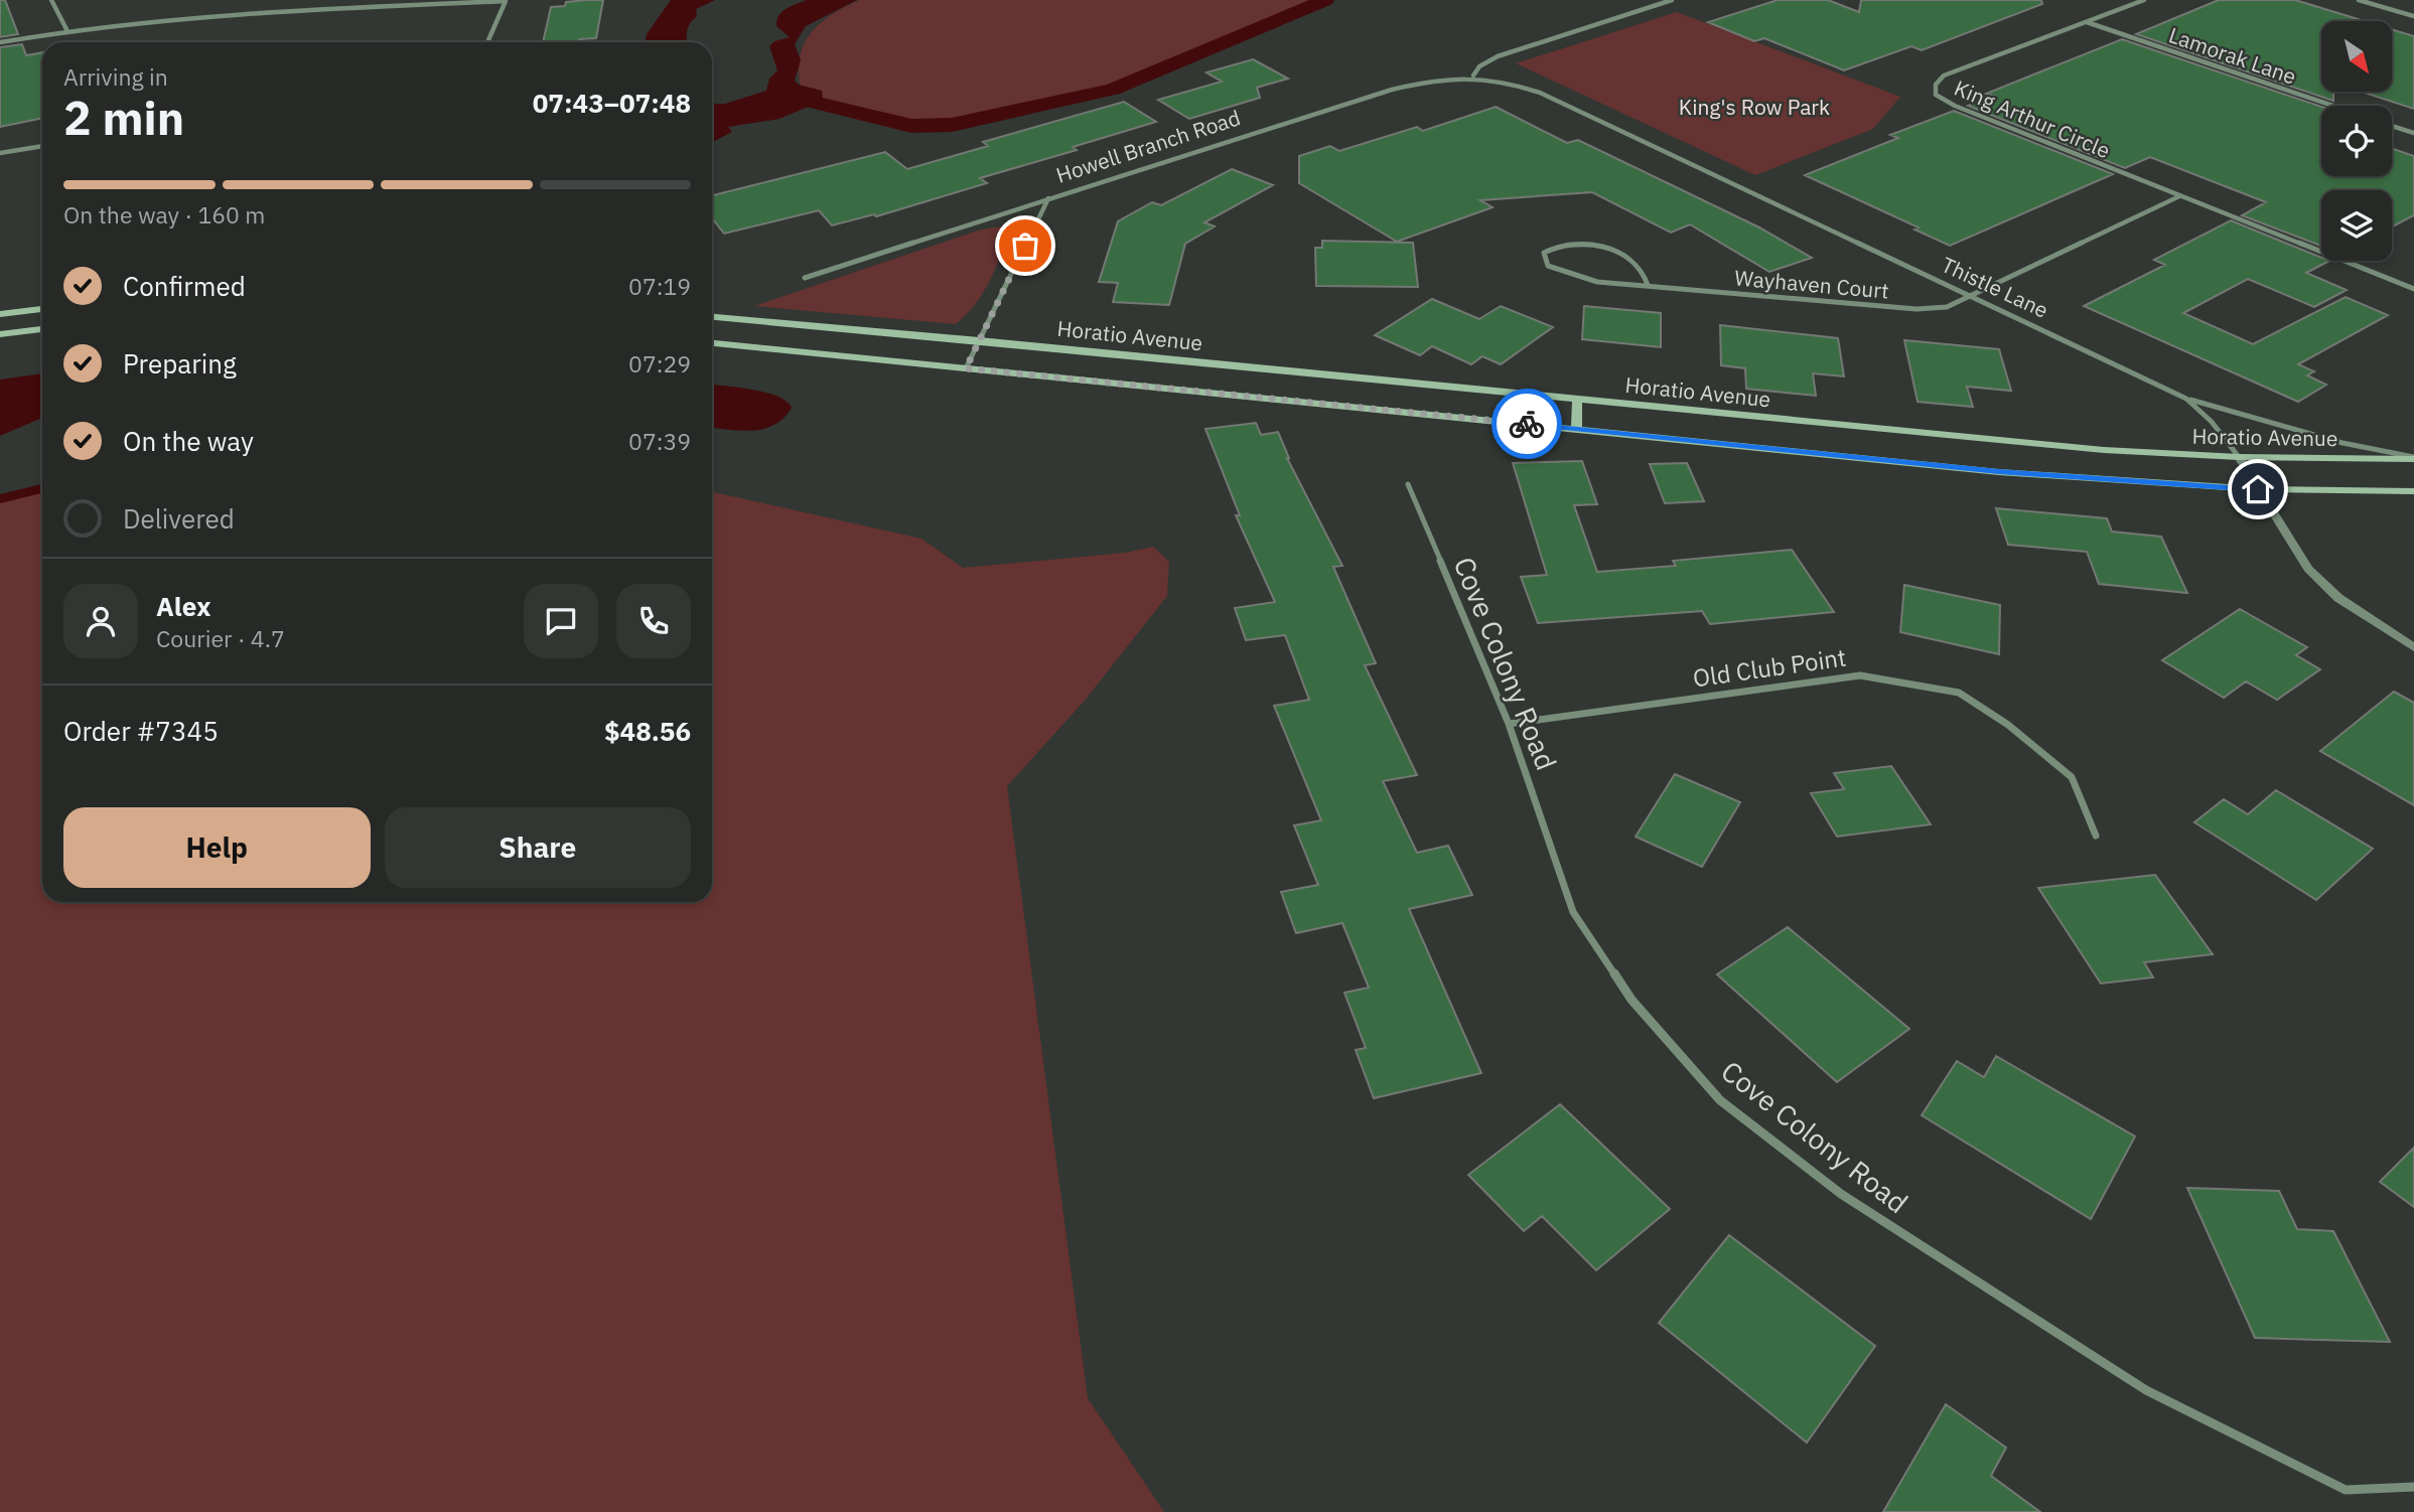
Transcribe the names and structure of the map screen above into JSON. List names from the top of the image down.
{
  "streets": {
    "main road": ["Horatio Avenue"],
    "street": [
      "Lamorak Lane",
      "King Arthur Circle",
      "Howell Branch Road",
      "Wayhaven Court",
      "Thistle Lane",
      "Cove Colony Road",
      "Old Club Point"
    ]
  },
  "crossings": [
    ["Lamorak Lane", "King Arthur Circle"],
    ["Howell Branch Road", "Thistle Lane"],
    ["Howell Branch Road", "Horatio Avenue"],
    ["Wayhaven Court", "Thistle Lane"],
    ["Thistle Lane", "Horatio Avenue"],
    ["Cove Colony Road", "Old Club Point"]
  ],
  "parks": ["King's Row Park"],
  "north": "bottom right",
  "page": {
    "heading": ["2 min", "Arriving in", "07:43–07:48"],
    "panel": [
      "Alex",
      "Courier · 4.7",
      "Order #7345",
      "$48.56"
    ],
    "bar": "On the way · 160 m",
    "list": [
      ["Confirmed", "07:19"],
      ["Preparing", "07:29"],
      ["On the way", "07:39"],
      "Delivered"
    ],
    "buttons": ["Help", "Share"]
  }
}
